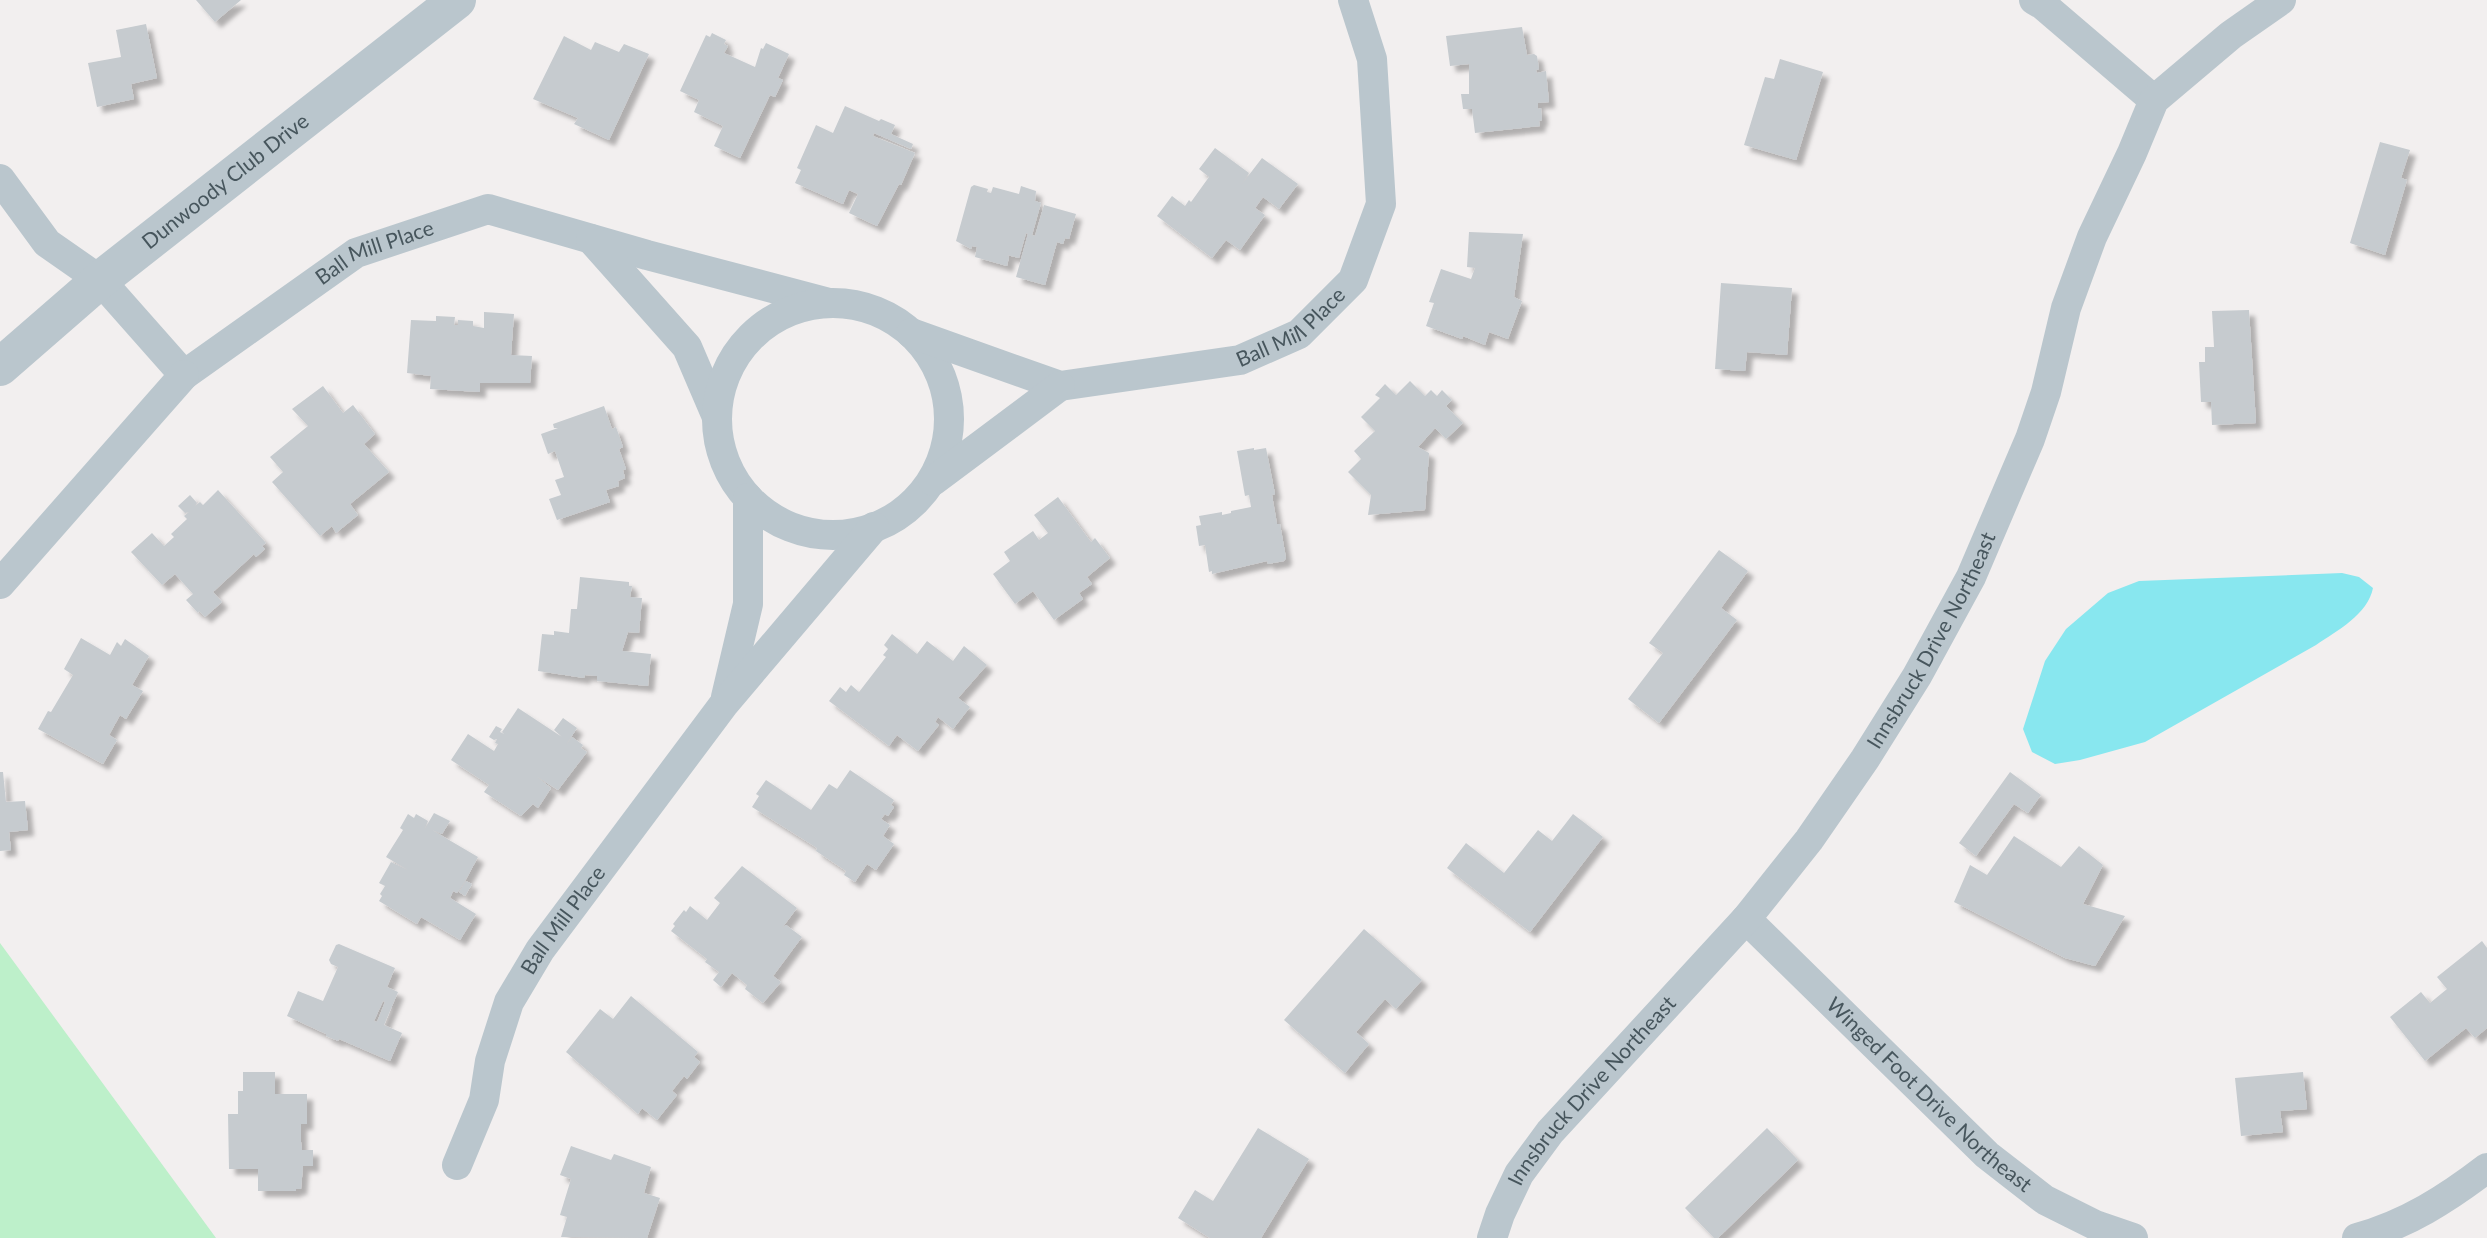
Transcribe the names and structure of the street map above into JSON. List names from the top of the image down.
{
  "streets": {
    "street": [
      "Dunwoody Club Drive",
      "Ball Mill Place",
      "Innsbruck Drive Northeast",
      "Winged Foot Drive Northeast"
    ]
  },
  "crossings": [
    ["Innsbruck Drive Northeast", "Winged Foot Drive Northeast"]
  ]
}
